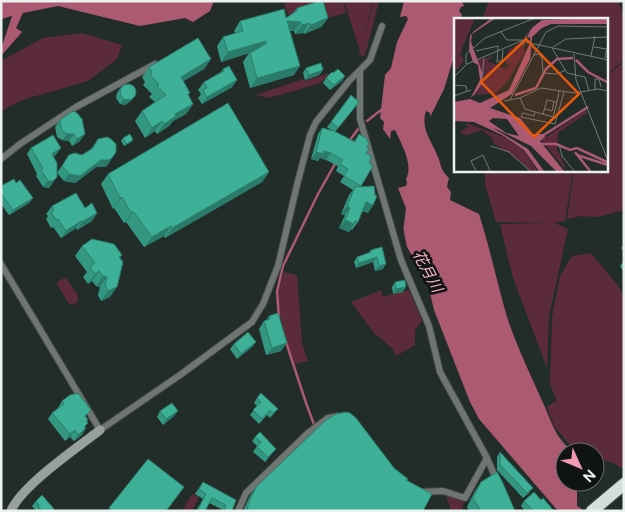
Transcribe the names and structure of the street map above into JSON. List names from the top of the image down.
{
  "water": ["花月川"],
  "north": "bottom right"
}
